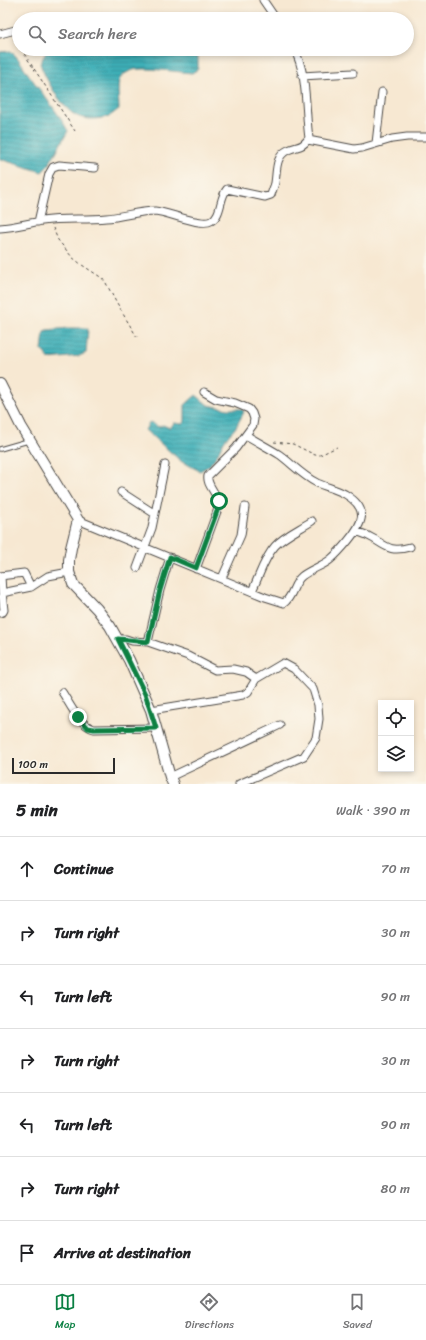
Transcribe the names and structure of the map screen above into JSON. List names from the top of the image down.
{
  "scale_bar": "100 m",
  "page": {
    "search": "Search here",
    "scale": "100 m",
    "heading": ["5 min", "Walk · 390 m"],
    "list": [
      ["Continue", "70 m"],
      ["Turn right", "30 m"],
      ["Turn left", "90 m"],
      ["Turn right", "30 m"],
      ["Turn left", "90 m"],
      ["Turn right", "80 m"],
      "Arrive at destination"
    ],
    "nav": ["Map", "Directions", "Saved"]
  }
}
